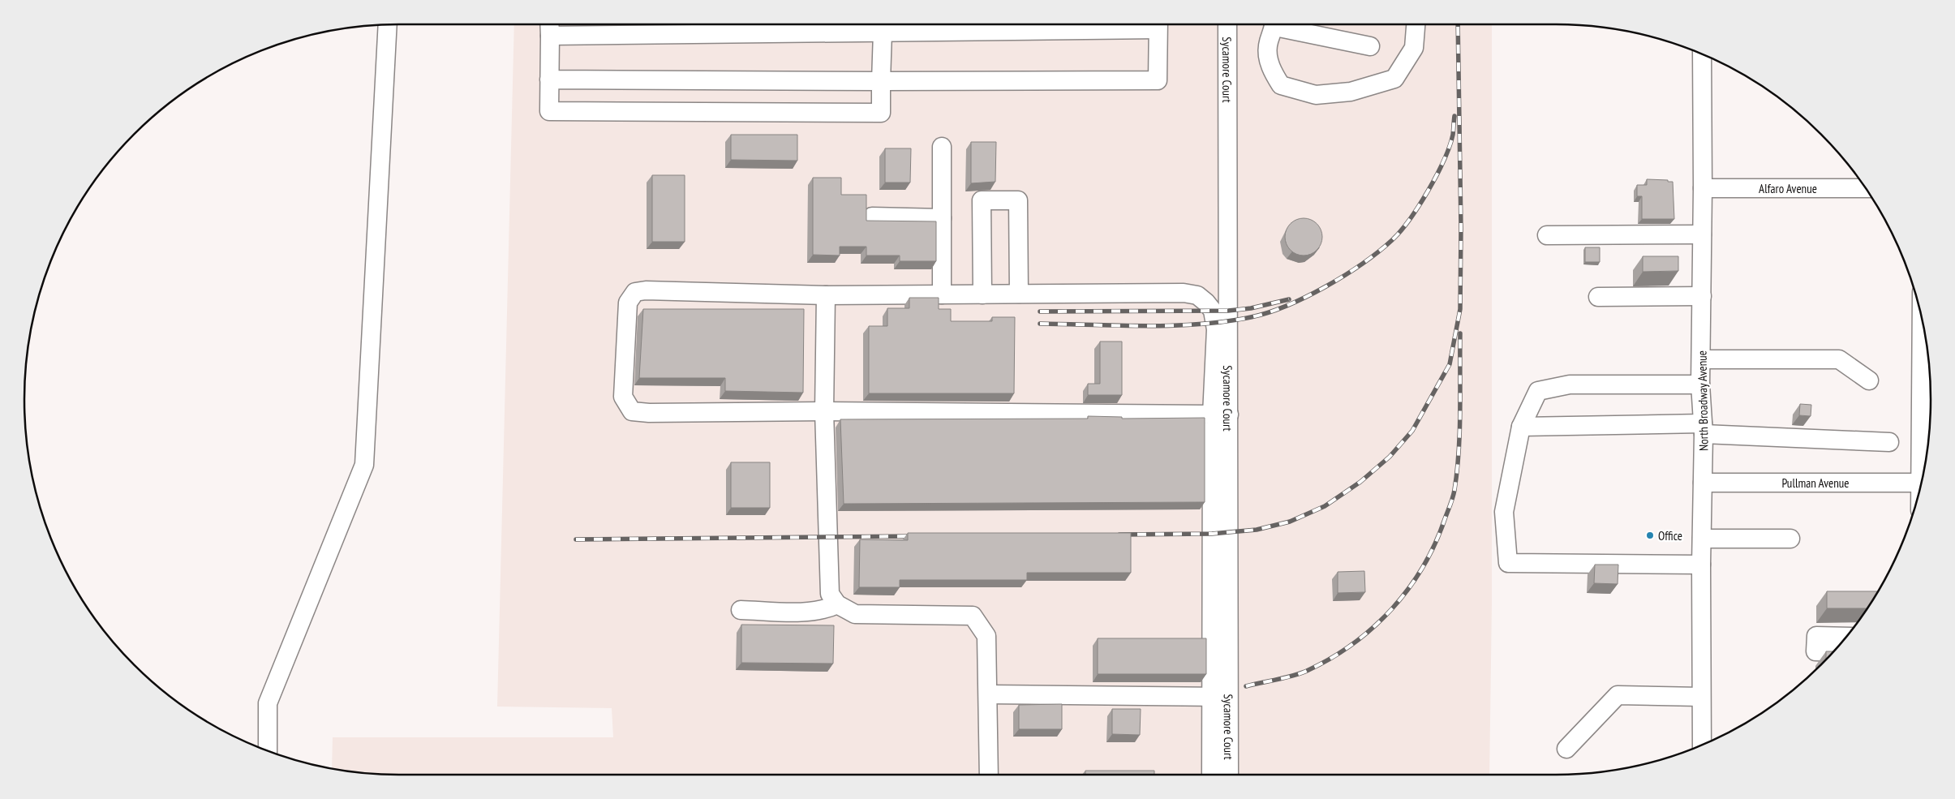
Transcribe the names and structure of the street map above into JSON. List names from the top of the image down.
{
  "streets": {
    "street": [
      "Sycamore Court",
      "Alfaro Avenue",
      "North Broadway Avenue",
      "Pullman Avenue"
    ]
  },
  "crossings": [
    ["Alfaro Avenue", "North Broadway Avenue"],
    ["North Broadway Avenue", "Pullman Avenue"]
  ],
  "places": ["Office"]
}
